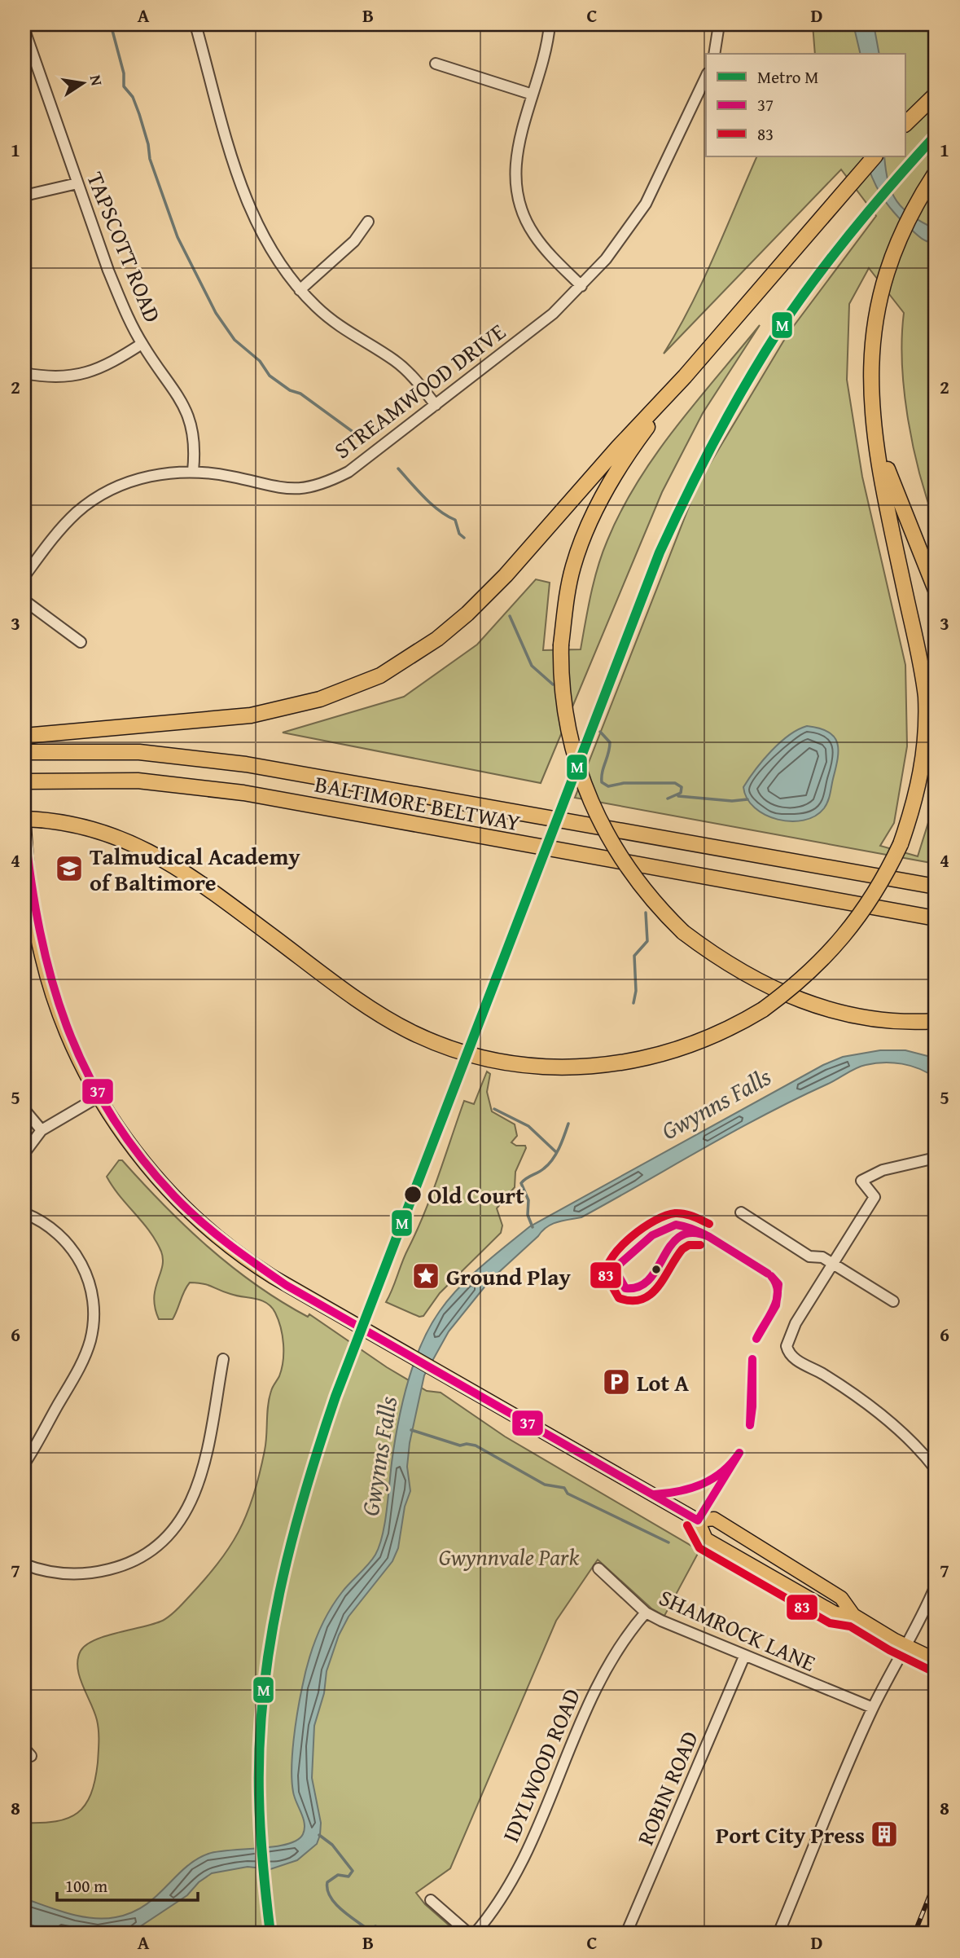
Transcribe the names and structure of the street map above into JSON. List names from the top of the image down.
{
  "streets": {
    "highway": ["BALTIMORE BELTWAY"],
    "street": [
      "TAPSCOTT ROAD",
      "STREAMWOOD DRIVE",
      "SHAMROCK LANE",
      "IDYLWOOD ROAD",
      "ROBIN ROAD"
    ]
  },
  "crossings": [
    ["TAPSCOTT ROAD", "STREAMWOOD DRIVE"],
    ["SHAMROCK LANE", "IDYLWOOD ROAD"],
    ["SHAMROCK LANE", "ROBIN ROAD"]
  ],
  "water": ["Gwynns Falls"],
  "parks": ["Gwynnvale Park"],
  "places": {
    "school or university": ["Talmudical Academy of Baltimore"],
    "other": ["Old Court"],
    "place": ["Ground Play"],
    "parking": ["Lot A"],
    "building": ["Port City Press"]
  },
  "lines": ["metro line M", "transit line 37", "transit line 83"],
  "legend": ["Metro M", "37", "83"],
  "scale_bar": "100 m",
  "north": "right",
  "grid": {
    "columns": [
      "A",
      "B",
      "C",
      "D"
    ],
    "rows": [
      "1",
      "2",
      "3",
      "4",
      "5",
      "6",
      "7",
      "8"
    ]
  }
}
